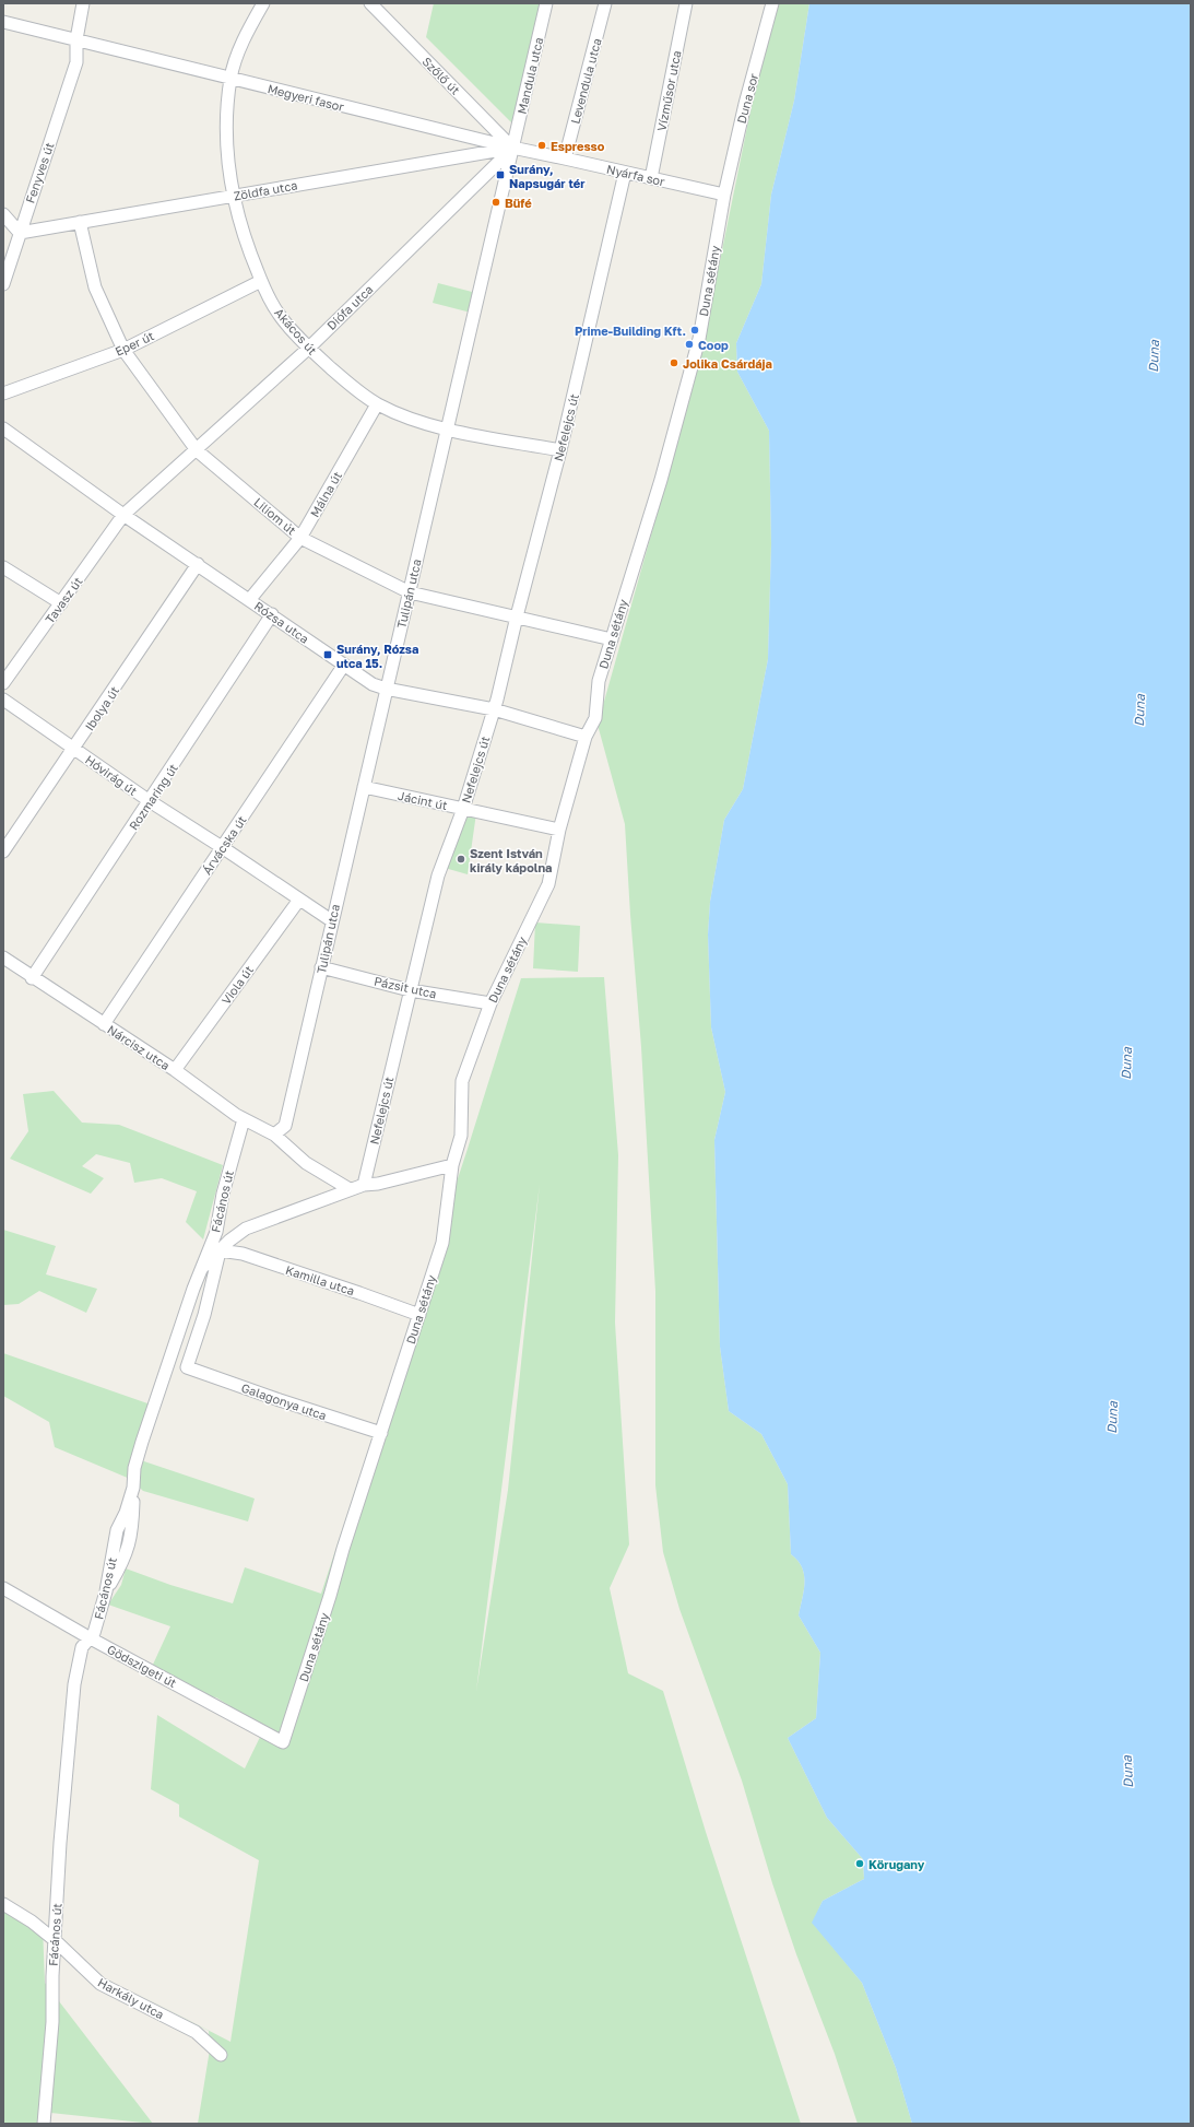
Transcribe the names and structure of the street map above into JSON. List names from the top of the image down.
{
  "streets": {
    "street": [
      "Szőlő út",
      "Mandula utca",
      "Levendula utca",
      "Vízműsor utca",
      "Megyeri fasor",
      "Duna sor",
      "Fenyves út",
      "Nyárfa sor",
      "Zöldfa utca",
      "Duna sétány",
      "Diófa utca",
      "Akácos út",
      "Eper út",
      "Nefelejcs út",
      "Málna út",
      "Liliom út",
      "Tulipán utca",
      "Tavasz út",
      "Rózsa utca",
      "Ibolya út",
      "Hóvirág út",
      "Rozmaring út",
      "Jácint út",
      "Árvácska út",
      "Viola út",
      "Pázsit utca",
      "Nárcisz utca",
      "Fácános út",
      "Kamilla utca",
      "Galagonya utca",
      "Gödszigeti út",
      "Harkály utca"
    ]
  },
  "crossings": [
    ["Szőlő út", "Mandula utca"],
    ["Szőlő út", "Megyeri fasor"],
    ["Szőlő út", "Zöldfa utca"],
    ["Szőlő út", "Diófa utca"],
    ["Mandula utca", "Megyeri fasor"],
    ["Mandula utca", "Zöldfa utca"],
    ["Mandula utca", "Diófa utca"],
    ["Mandula utca", "Tulipán utca"],
    ["Levendula utca", "Nyárfa sor"],
    ["Vízműsor utca", "Nyárfa sor"],
    ["Megyeri fasor", "Nyárfa sor"],
    ["Megyeri fasor", "Zöldfa utca"],
    ["Megyeri fasor", "Diófa utca"],
    ["Megyeri fasor", "Akácos út"],
    ["Duna sor", "Nyárfa sor"],
    ["Duna sor", "Duna sétány"],
    ["Fenyves út", "Zöldfa utca"],
    ["Nyárfa sor", "Duna sétány"],
    ["Nyárfa sor", "Nefelejcs út"],
    ["Zöldfa utca", "Diófa utca"],
    ["Zöldfa utca", "Akácos út"],
    ["Zöldfa utca", "Liliom út"],
    ["Duna sétány", "Liliom út"],
    ["Duna sétány", "Rózsa utca"],
    ["Duna sétány", "Jácint út"],
    ["Duna sétány", "Pázsit utca"],
    ["Duna sétány", "Kamilla utca"],
    ["Duna sétány", "Galagonya utca"],
    ["Duna sétány", "Gödszigeti út"],
    ["Diófa utca", "Akácos út"],
    ["Diófa utca", "Liliom út"],
    ["Diófa utca", "Tavasz út"],
    ["Diófa utca", "Rózsa utca"],
    ["Akácos út", "Eper út"],
    ["Akácos út", "Nefelejcs út"],
    ["Akácos út", "Málna út"],
    ["Akácos út", "Tulipán utca"],
    ["Eper út", "Liliom út"],
    ["Nefelejcs út", "Liliom út"],
    ["Nefelejcs út", "Rózsa utca"],
    ["Nefelejcs út", "Jácint út"],
    ["Nefelejcs út", "Pázsit utca"],
    ["Málna út", "Liliom út"],
    ["Málna út", "Rózsa utca"],
    ["Liliom út", "Tulipán utca"],
    ["Tulipán utca", "Rózsa utca"],
    ["Tulipán utca", "Hóvirág út"],
    ["Tulipán utca", "Jácint út"],
    ["Tulipán utca", "Pázsit utca"],
    ["Tulipán utca", "Nárcisz utca"],
    ["Tavasz út", "Rózsa utca"],
    ["Rózsa utca", "Ibolya út"],
    ["Rózsa utca", "Rozmaring út"],
    ["Rózsa utca", "Árvácska út"],
    ["Ibolya út", "Hóvirág út"],
    ["Hóvirág út", "Rozmaring út"],
    ["Hóvirág út", "Árvácska út"],
    ["Hóvirág út", "Viola út"],
    ["Rozmaring út", "Nárcisz utca"],
    ["Árvácska út", "Nárcisz utca"],
    ["Viola út", "Nárcisz utca"],
    ["Nárcisz utca", "Fácános út"],
    ["Fácános út", "Gödszigeti út"],
    ["Fácános út", "Harkály utca"],
    ["Kamilla utca", "Galagonya utca"]
  ],
  "water": ["Duna"],
  "places": {
    "other": [
      "Espresso",
      "Büfé",
      "Prime-Building Kft.",
      "Coop",
      "Jolika Csárdája",
      "Szent István király kápolna",
      "Körugany"
    ],
    "transit": ["Surány, Napsugár tér", "Surány, Rózsa utca 15."]
  }
}
